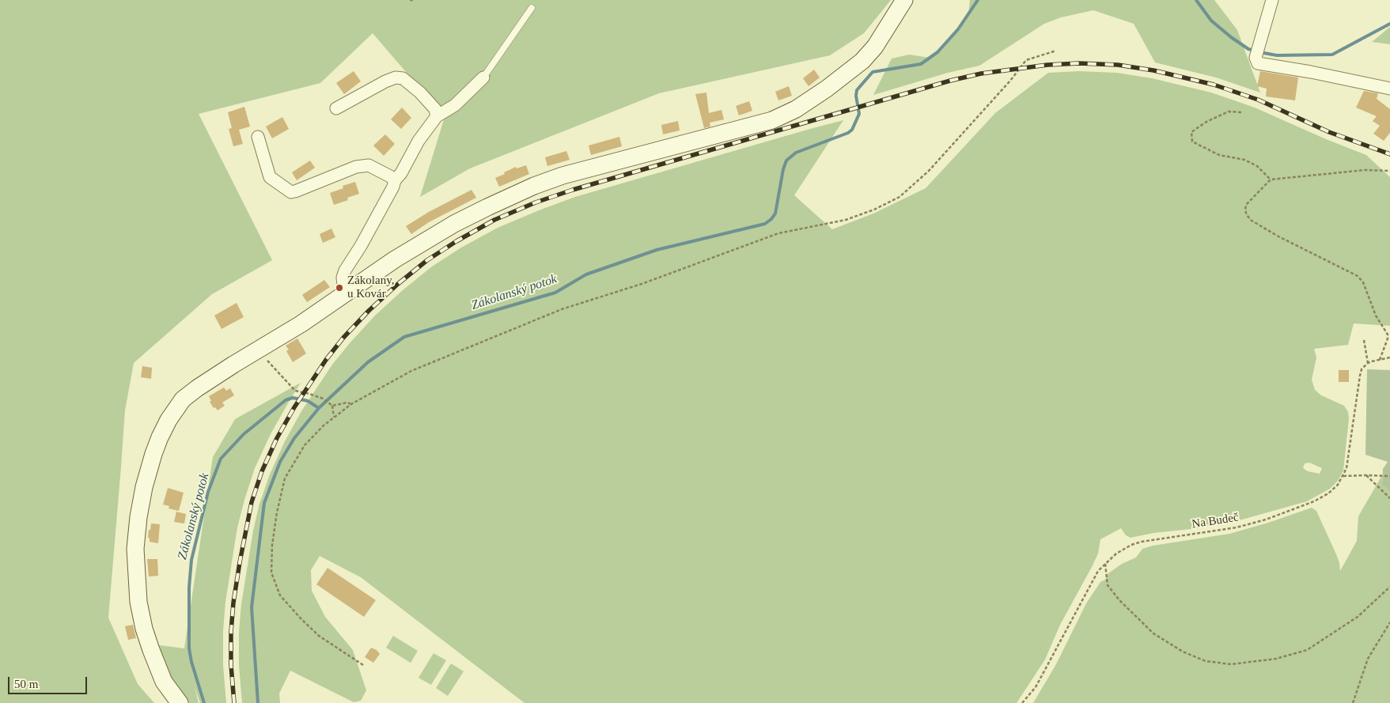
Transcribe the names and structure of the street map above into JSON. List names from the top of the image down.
{
  "streets": {
    "path": ["Na Budeč"]
  },
  "water": ["Zákolanský potok"],
  "places": ["Zákolany, u Kovár"],
  "scale_bar": "50 m"
}
